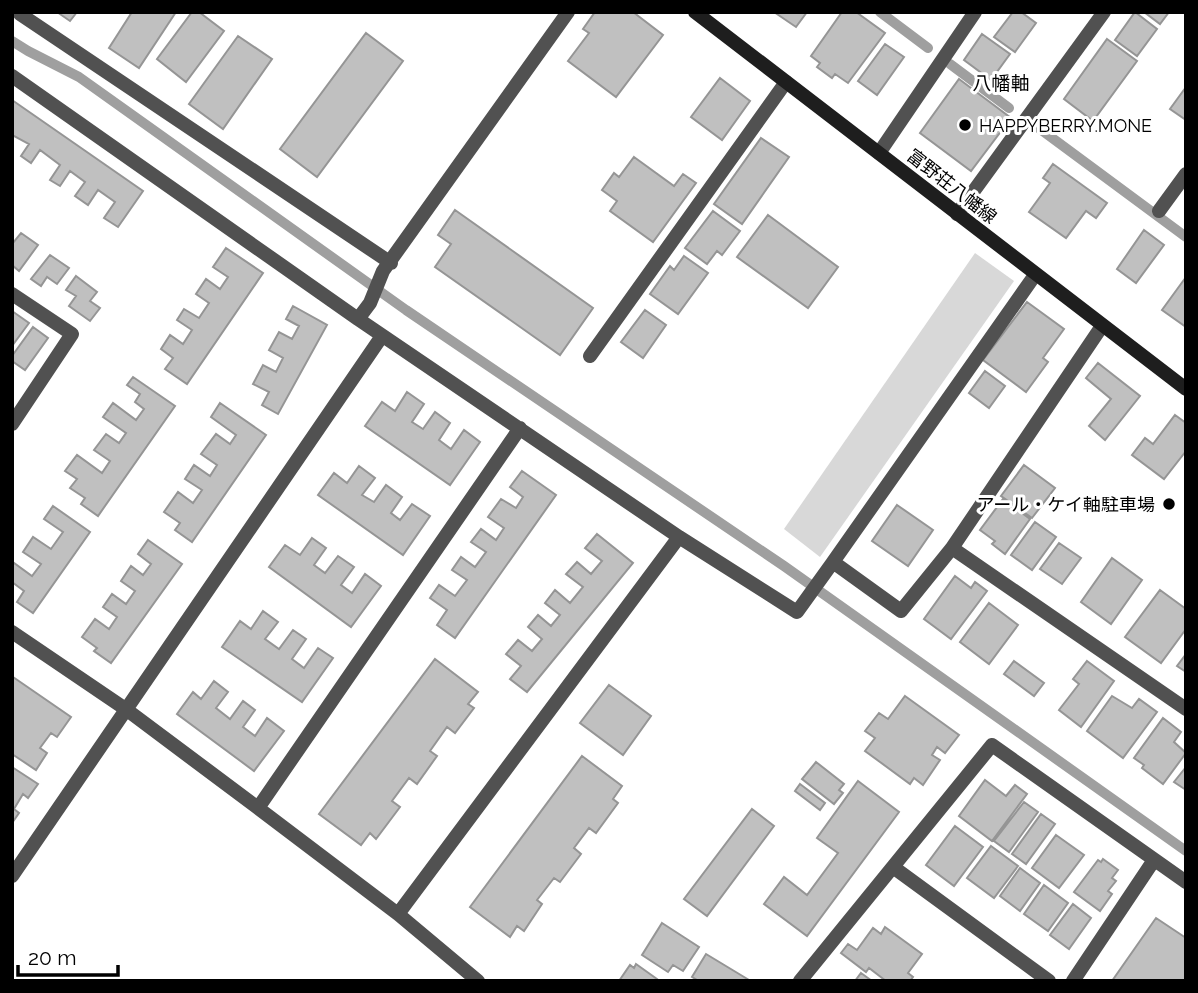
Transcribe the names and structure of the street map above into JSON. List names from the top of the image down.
{
  "streets": {
    "main road": ["富野荘八幡線"]
  },
  "districts": ["八幡軸"],
  "places": ["HAPPYBERRY.MONE", "アール・ケイ軸駐車場"],
  "scale_bar": "20 m"
}
